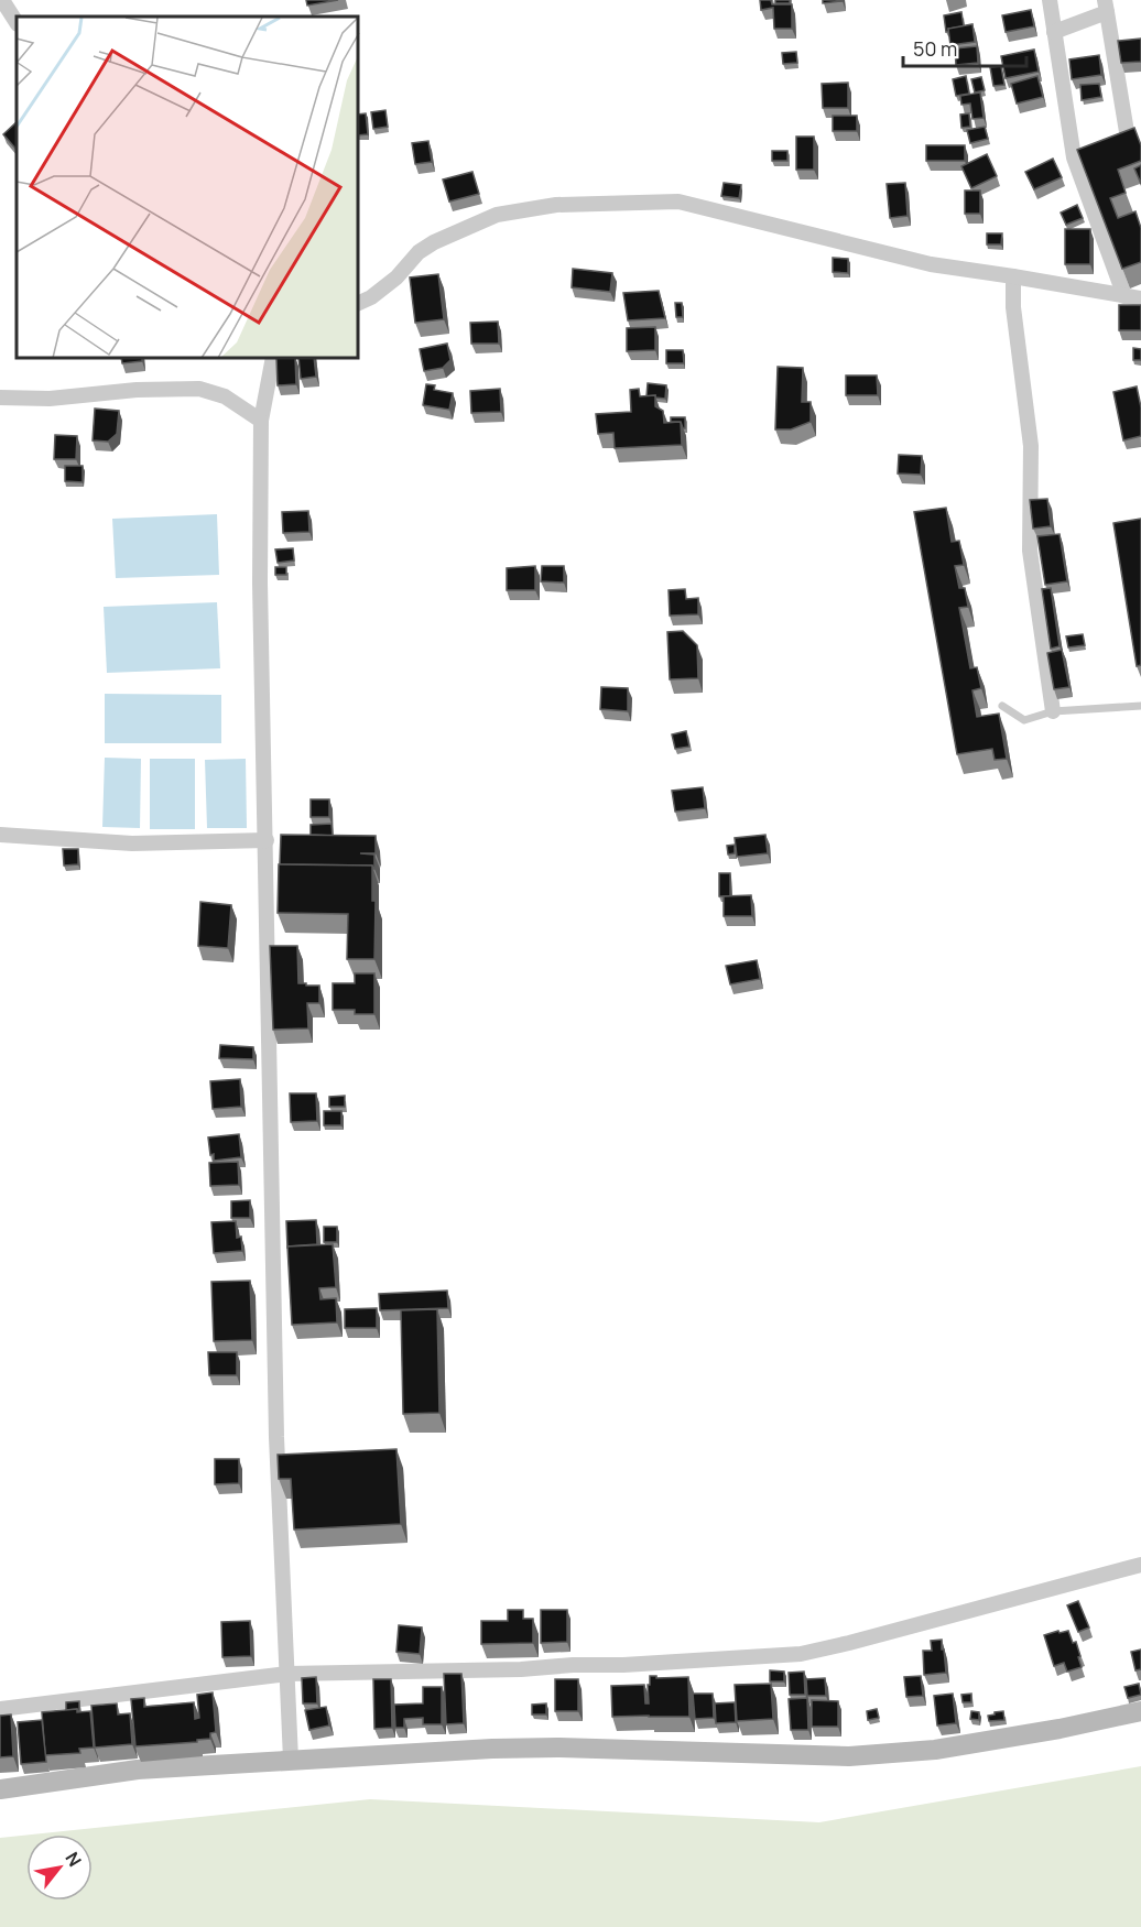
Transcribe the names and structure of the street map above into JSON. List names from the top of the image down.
{
  "scale_bar": "50 m",
  "north": "top right"
}
